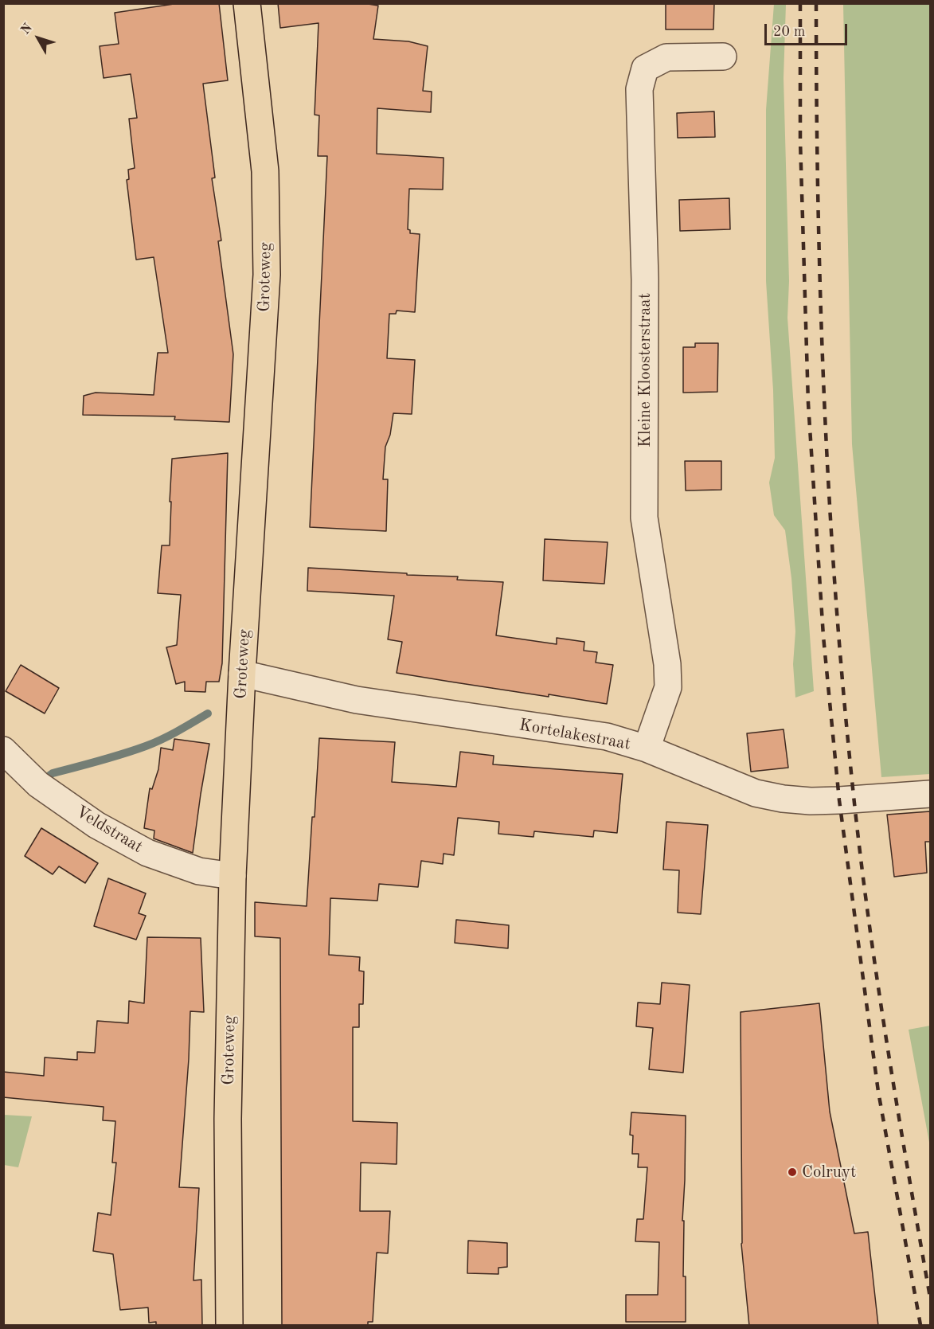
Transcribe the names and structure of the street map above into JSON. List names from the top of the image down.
{
  "streets": {
    "main road": ["Groteweg"],
    "street": ["Kleine Kloosterstraat", "Kortelakestraat", "Veldstraat"]
  },
  "crossings": [
    ["Groteweg", "Kortelakestraat"],
    ["Groteweg", "Veldstraat"],
    ["Kleine Kloosterstraat", "Kortelakestraat"]
  ],
  "places": ["Colruyt"],
  "scale_bar": "20 m",
  "north": "top left"
}
